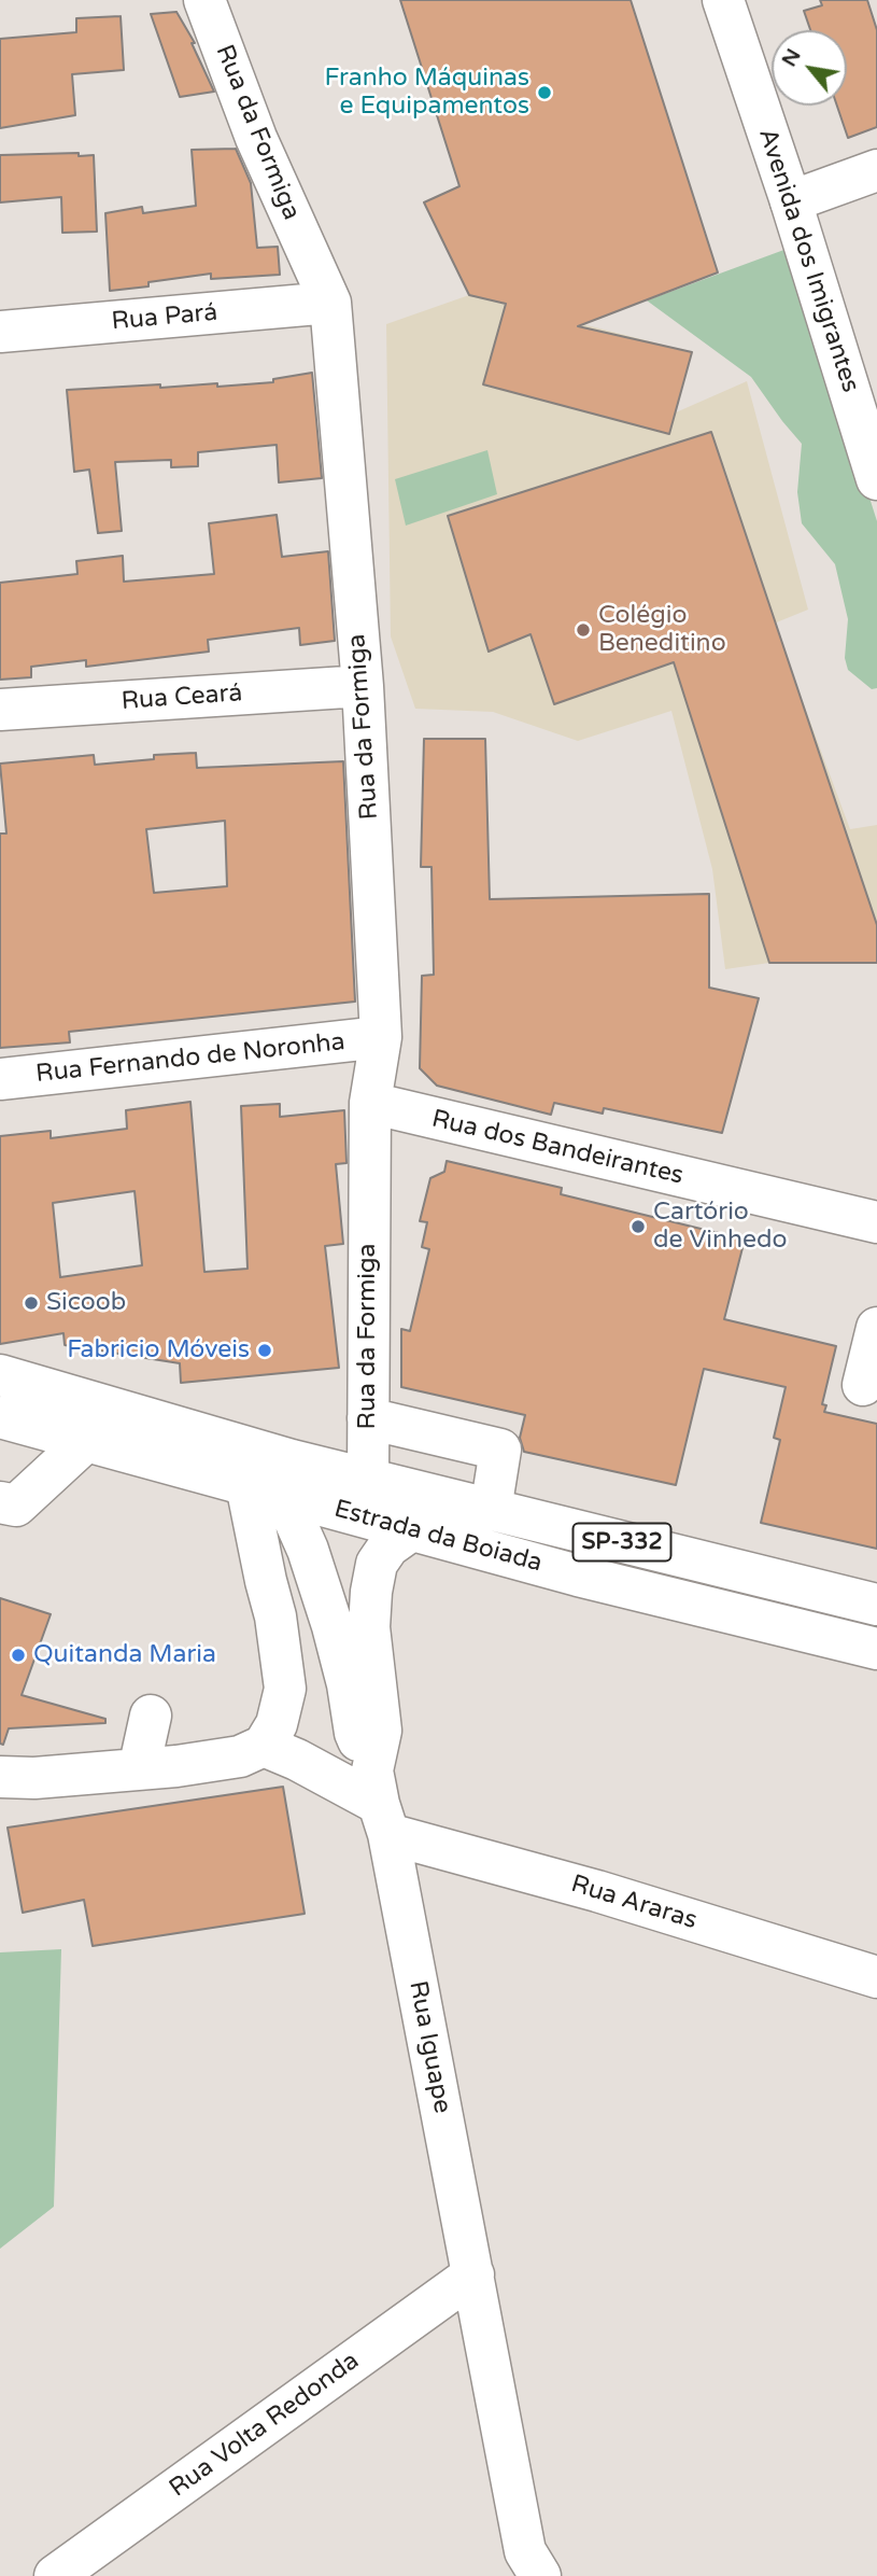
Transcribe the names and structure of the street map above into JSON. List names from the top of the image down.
{
  "streets": {
    "street": [
      "Rua da Formiga",
      "Avenida dos Imigrantes",
      "Rua Pará",
      "Rua Ceará",
      "Rua Fernando de Noronha",
      "Rua dos Bandeirantes",
      "Estrada da Boiada",
      "SP-332",
      "Rua Araras",
      "Rua Iguape",
      "Rua Volta Redonda"
    ]
  },
  "crossings": [
    ["Rua da Formiga", "Rua Pará"],
    ["Rua da Formiga", "Rua Ceará"],
    ["Rua da Formiga", "Rua Fernando de Noronha"],
    ["Rua da Formiga", "Rua dos Bandeirantes"],
    ["Rua da Formiga", "Estrada da Boiada"],
    ["Rua Araras", "Rua Iguape"],
    ["Rua Iguape", "Rua Volta Redonda"]
  ],
  "places": [
    "Franho Máquinas e Equipamentos",
    "Colégio Beneditino",
    "Cartório de Vinhedo",
    "Sicoob",
    "Fabricio Móveis",
    "Quitanda Maria"
  ],
  "north": "top left"
}
